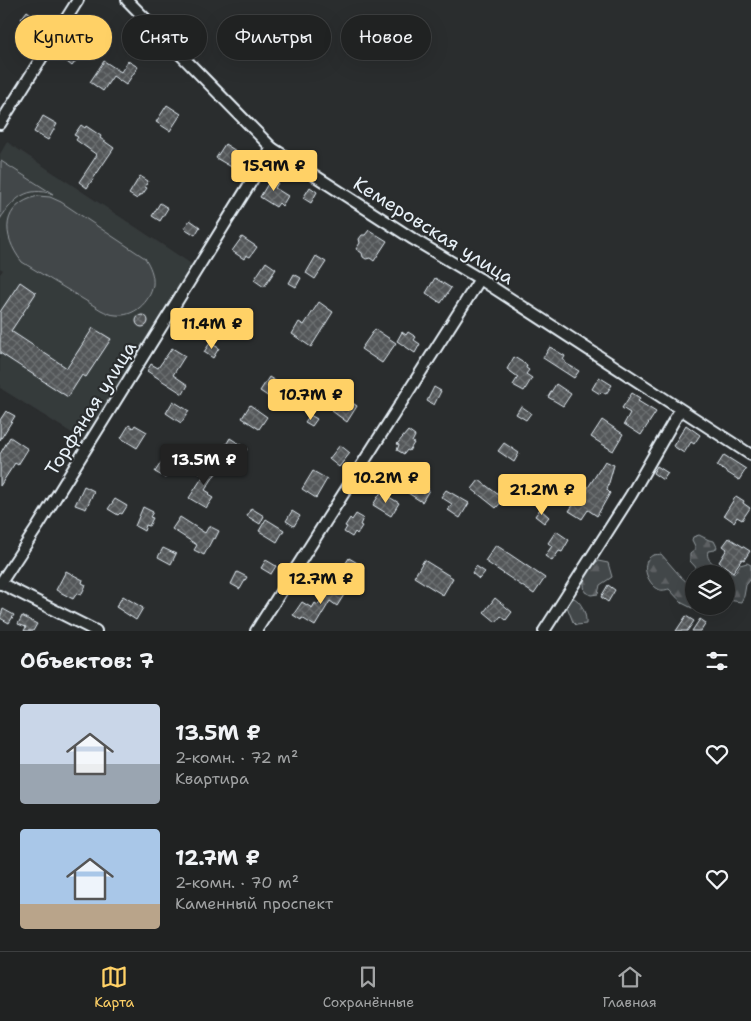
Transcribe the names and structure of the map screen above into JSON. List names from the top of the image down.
{
  "streets": {
    "street": ["Кемеровская улица", "Торфяная улица"]
  },
  "crossings": [
    ["Кемеровская улица", "Торфяная улица"]
  ],
  "page": {
    "chip": [
      "Купить",
      "Снять",
      "Фильтры",
      "Новое"
    ],
    "price": [
      "15.9M ₽",
      "11.4M ₽",
      "10.7M ₽",
      "13.5M ₽",
      "10.2M ₽",
      "21.2M ₽",
      "12.7M ₽"
    ],
    "heading": "Объектов: 7",
    "list": [
      {
        "name": "13.5M ₽",
        "note": "2-комн. · 72 m² · Квартира"
      },
      {
        "name": "12.7M ₽",
        "note": "2-комн. · 70 m² · Каменный проспект"
      }
    ],
    "tabs": ["Карта", "Сохранённые", "Главная"]
  }
}
